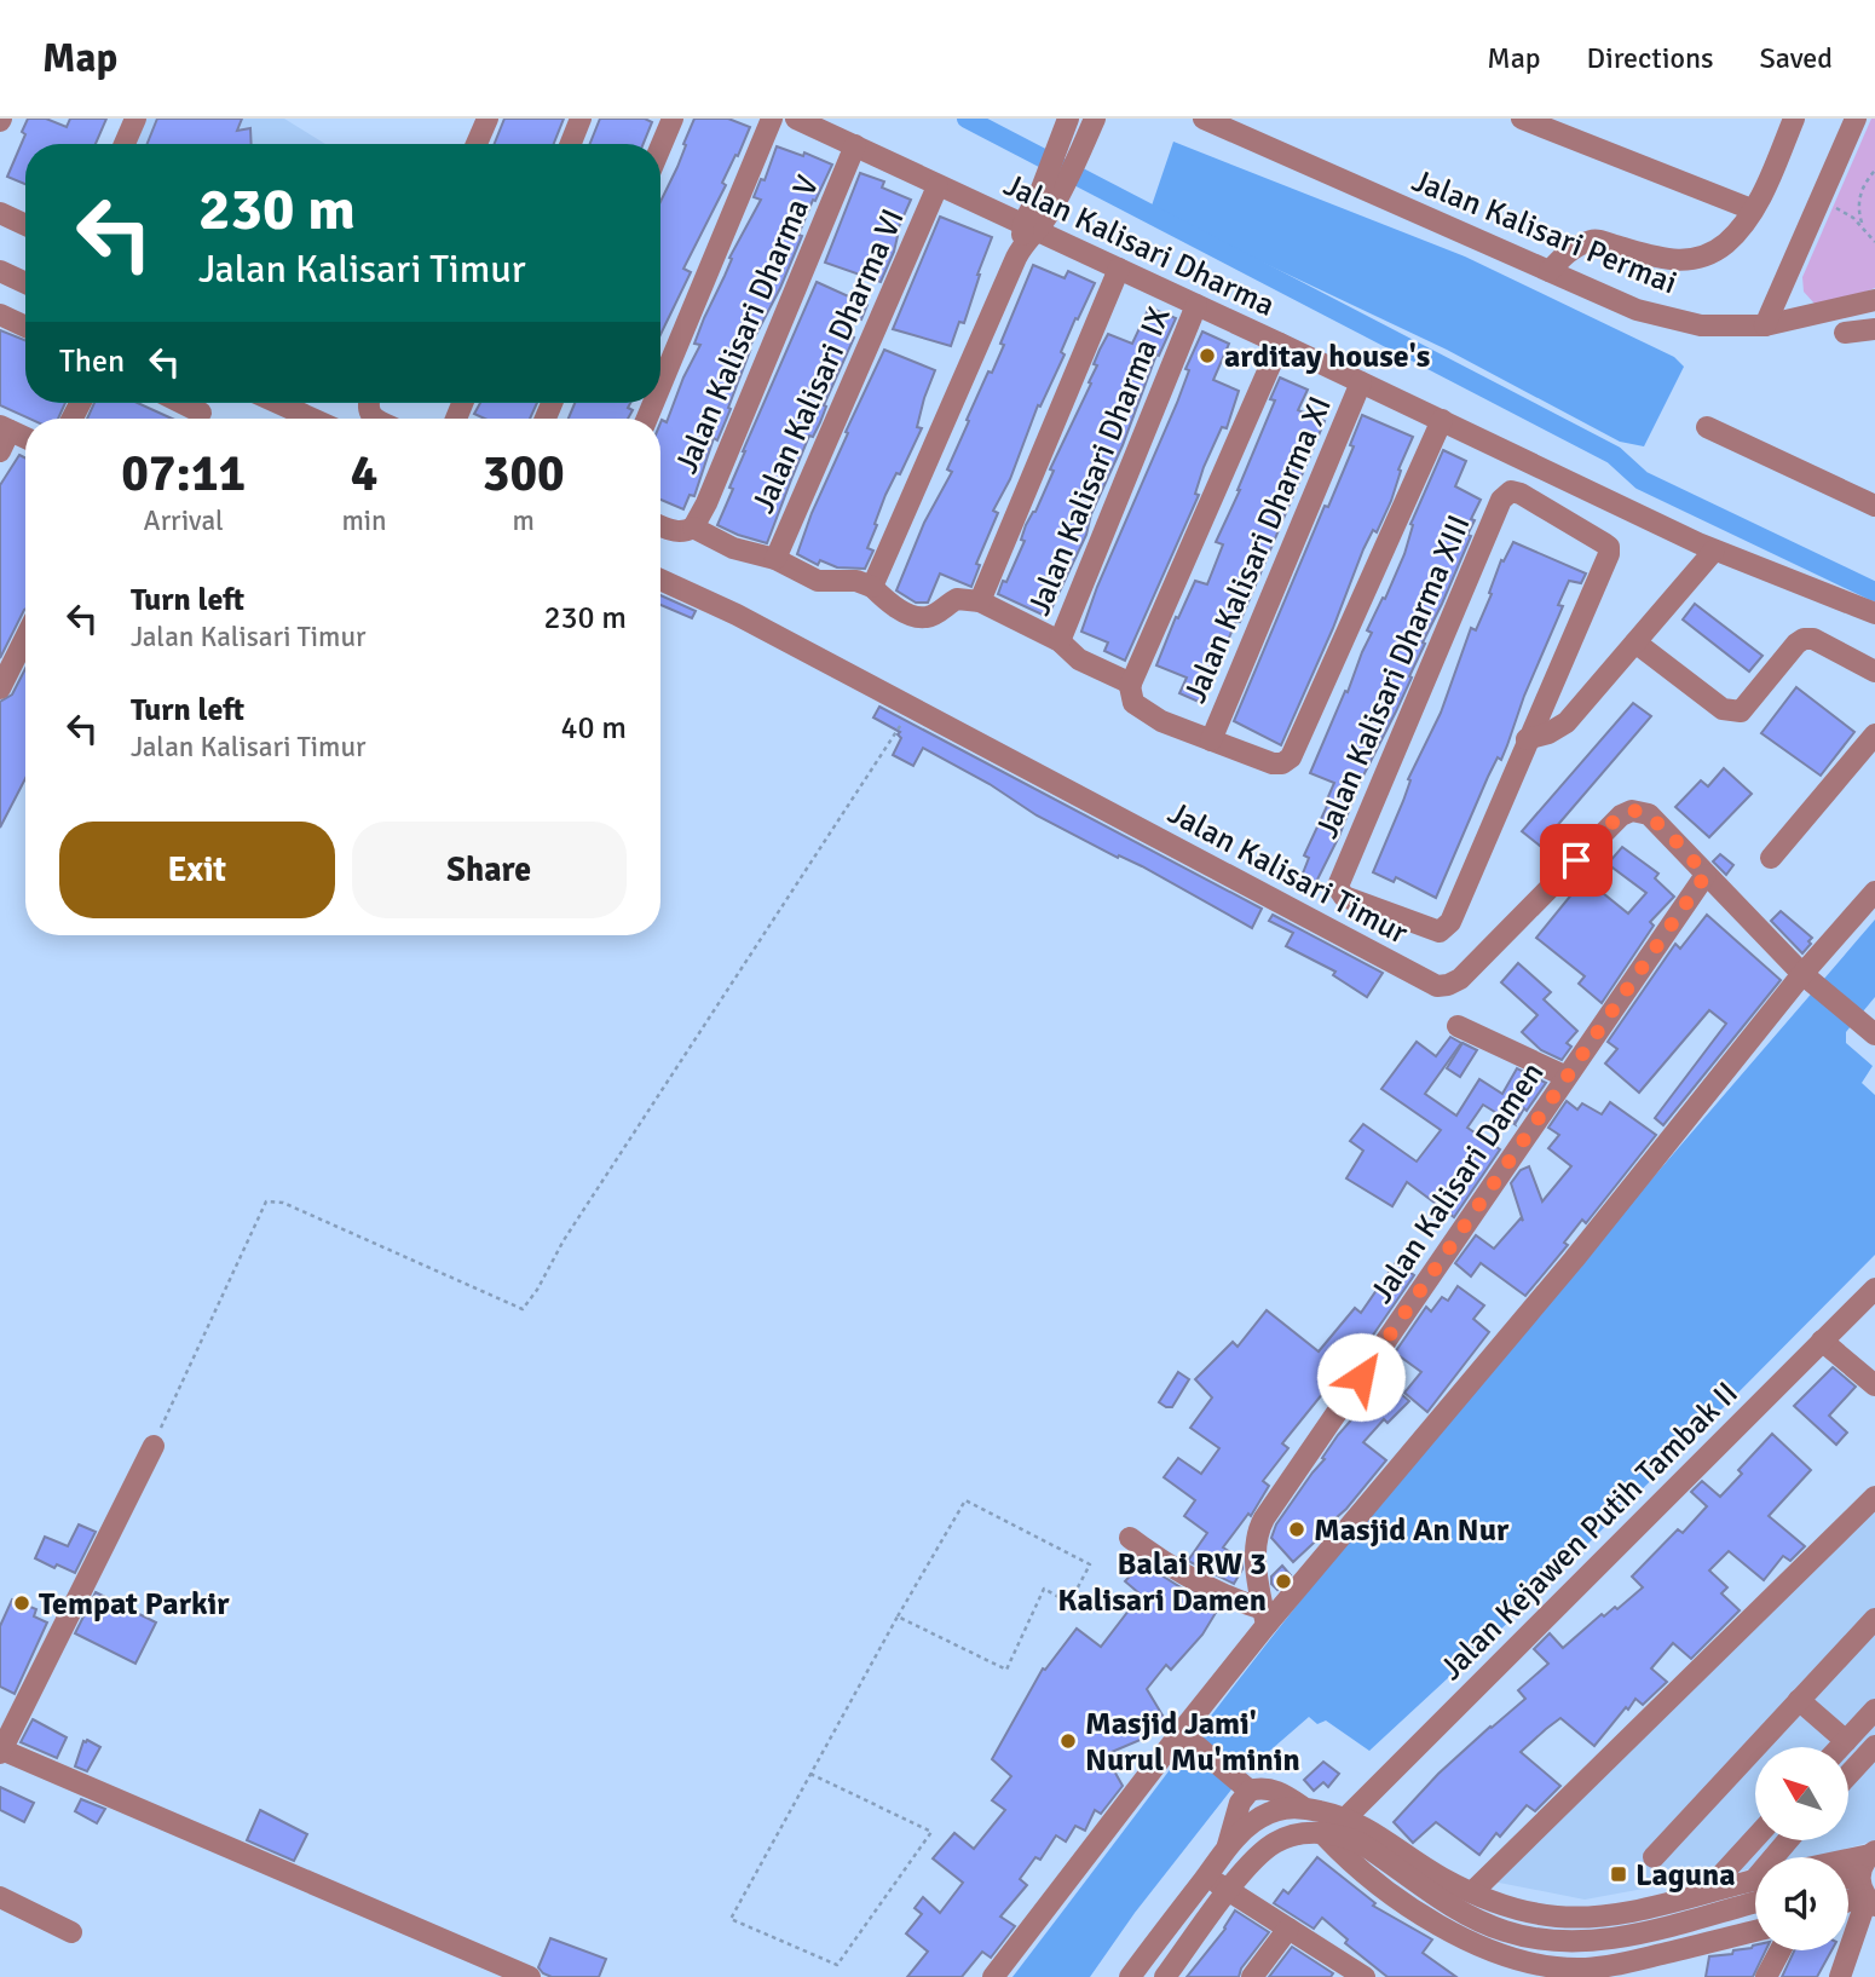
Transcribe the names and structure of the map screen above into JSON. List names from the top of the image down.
{
  "streets": {
    "street": [
      "Jalan Kalisari Permai",
      "Jalan Kalisari Dharma",
      "Jalan Kalisari Dharma V",
      "Jalan Kalisari Dharma VI",
      "Jalan Kalisari Dharma IX",
      "Jalan Kalisari Dharma XI",
      "Jalan Kalisari Dharma XIII",
      "Jalan Kalisari Timur",
      "Jalan Kalisari Damen",
      "Jalan Kejawen Putih Tambak II"
    ]
  },
  "crossings": [
    ["Jalan Kalisari Dharma", "Jalan Kalisari Dharma V"],
    ["Jalan Kalisari Dharma", "Jalan Kalisari Dharma VI"],
    ["Jalan Kalisari Dharma", "Jalan Kalisari Dharma IX"],
    ["Jalan Kalisari Dharma", "Jalan Kalisari Dharma XI"],
    ["Jalan Kalisari Timur", "Jalan Kalisari Damen"]
  ],
  "places": {
    "other": [
      "arditay house's",
      "Masjid An Nur",
      "Balai RW 3 Kalisari Damen",
      "Tempat Parkir",
      "Masjid Jami' Nurul Mu'minin"
    ],
    "transit": ["Laguna"]
  },
  "north": "top left",
  "page": {
    "header": "Map",
    "nav": ["Map", "Directions", "Saved"],
    "turn": ["230 m", "Jalan Kalisari Timur"],
    "then": "Then",
    "eta": [
      "07:11",
      "Arrival",
      "4",
      "min",
      "300",
      "m"
    ],
    "list": [
      {
        "name": "Turn left",
        "note": "Jalan Kalisari Timur",
        "value": "230 m"
      },
      {
        "name": "Turn left",
        "note": "Jalan Kalisari Timur",
        "value": "40 m"
      }
    ],
    "buttons": ["Exit", "Share"]
  }
}
